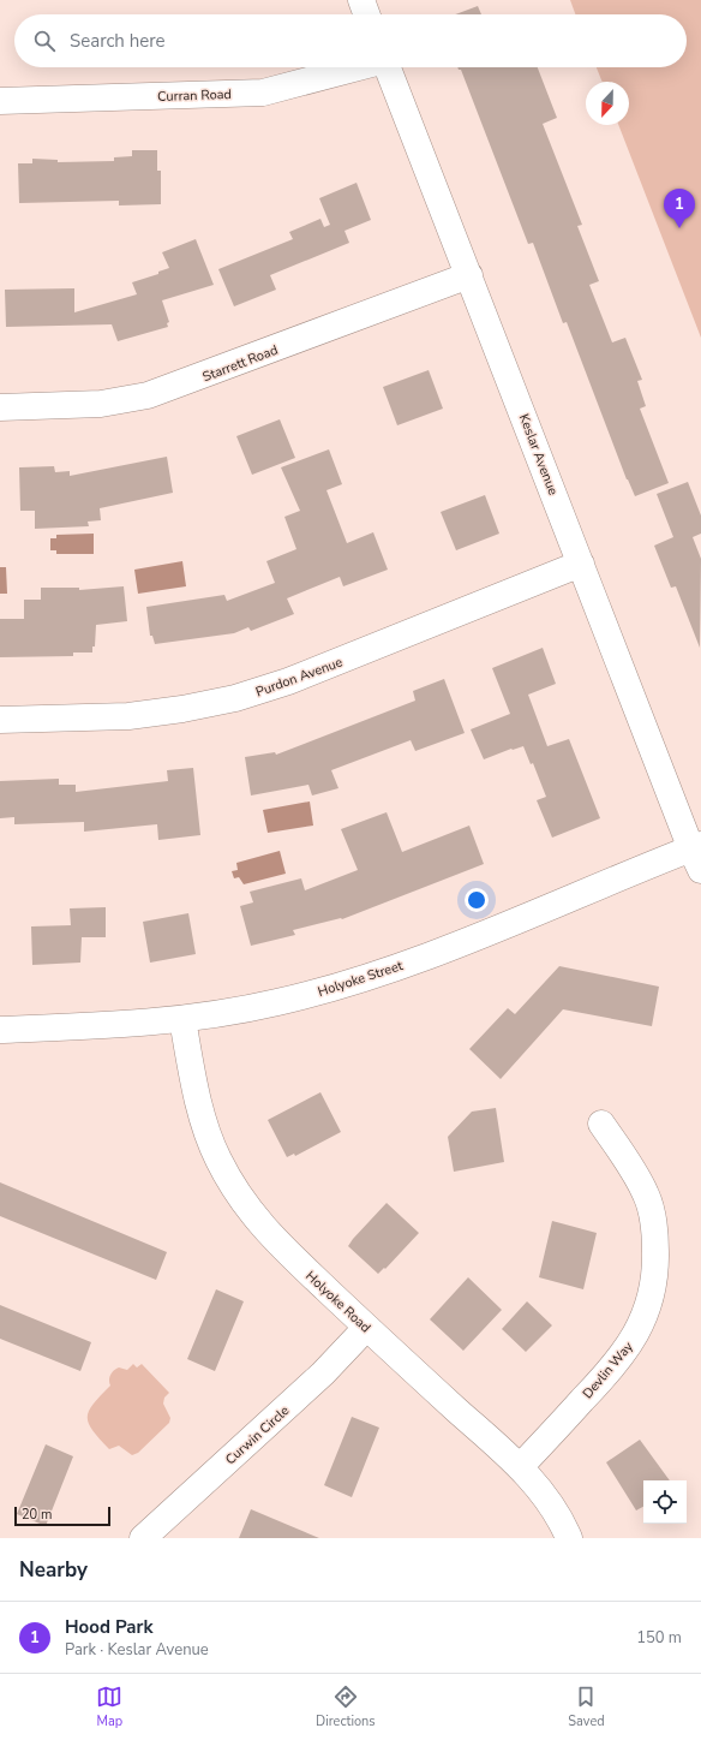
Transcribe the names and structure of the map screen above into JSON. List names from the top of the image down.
{
  "streets": {
    "street": [
      "Curran Road",
      "Starrett Road",
      "Keslar Avenue",
      "Purdon Avenue",
      "Holyoke Street",
      "Holyoke Road",
      "Devlin Way",
      "Curwin Circle"
    ]
  },
  "crossings": [
    ["Starrett Road", "Keslar Avenue"],
    ["Keslar Avenue", "Purdon Avenue"],
    ["Keslar Avenue", "Holyoke Street"],
    ["Holyoke Street", "Holyoke Road"],
    ["Holyoke Road", "Devlin Way"],
    ["Holyoke Road", "Curwin Circle"]
  ],
  "scale_bar": "20 m",
  "north": "bottom",
  "page": {
    "search": "Search here",
    "pins": "1",
    "scale": "20 m",
    "heading": "Nearby",
    "list": [
      {
        "mark": "1",
        "name": "Hood Park",
        "note": "Park · Keslar Avenue",
        "value": "150 m"
      }
    ],
    "nav": ["Map", "Directions", "Saved"]
  }
}
